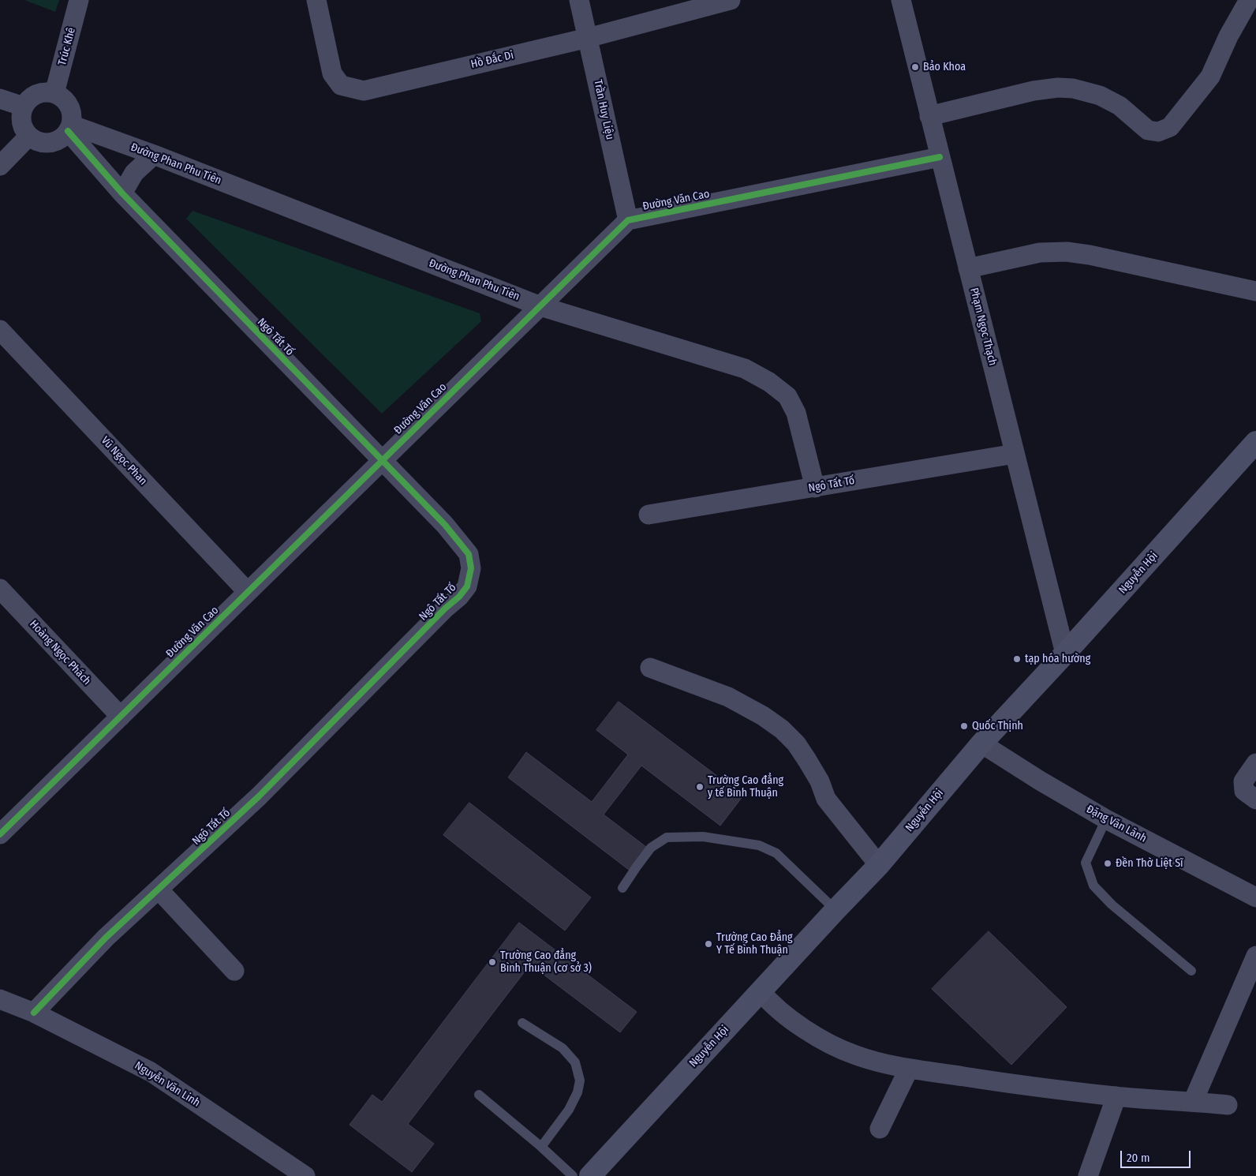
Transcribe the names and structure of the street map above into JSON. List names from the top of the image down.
{
  "streets": {
    "street": [
      "Trúc Khê",
      "Hồ Đắc Di",
      "Trần Huy Liệu",
      "Đường Phan Phu Tiên",
      "Đường Văn Cao",
      "Phạm Ngọc Thạch",
      "Ngô Tất Tố",
      "Vũ Ngọc Phan",
      "Nguyễn Hội",
      "Hoàng Ngọc Phách",
      "Đặng Văn Lãnh",
      "Nguyễn Văn Linh"
    ]
  },
  "crossings": [
    ["Trúc Khê", "Đường Phan Phu Tiên"],
    ["Trúc Khê", "Ngô Tất Tố"],
    ["Hồ Đắc Di", "Trần Huy Liệu"],
    ["Trần Huy Liệu", "Đường Văn Cao"],
    ["Đường Phan Phu Tiên", "Đường Văn Cao"],
    ["Đường Phan Phu Tiên", "Ngô Tất Tố"],
    ["Đường Văn Cao", "Phạm Ngọc Thạch"],
    ["Đường Văn Cao", "Ngô Tất Tố"],
    ["Đường Văn Cao", "Vũ Ngọc Phan"],
    ["Đường Văn Cao", "Hoàng Ngọc Phách"],
    ["Phạm Ngọc Thạch", "Ngô Tất Tố"],
    ["Phạm Ngọc Thạch", "Nguyễn Hội"],
    ["Ngô Tất Tố", "Nguyễn Văn Linh"],
    ["Nguyễn Hội", "Đặng Văn Lãnh"]
  ],
  "places": [
    "Bảo Khoa",
    "tạp hóa hường",
    "Quốc Thịnh",
    "Trường Cao đẳng y tế Bình Thuận",
    "Đền Thờ Liệt Sĩ",
    "Trường Cao Đẳng Y Tế Bình Thuận",
    "Trường Cao đẳng Bình Thuận (cơ sở 3)"
  ],
  "scale_bar": "20 m"
}
